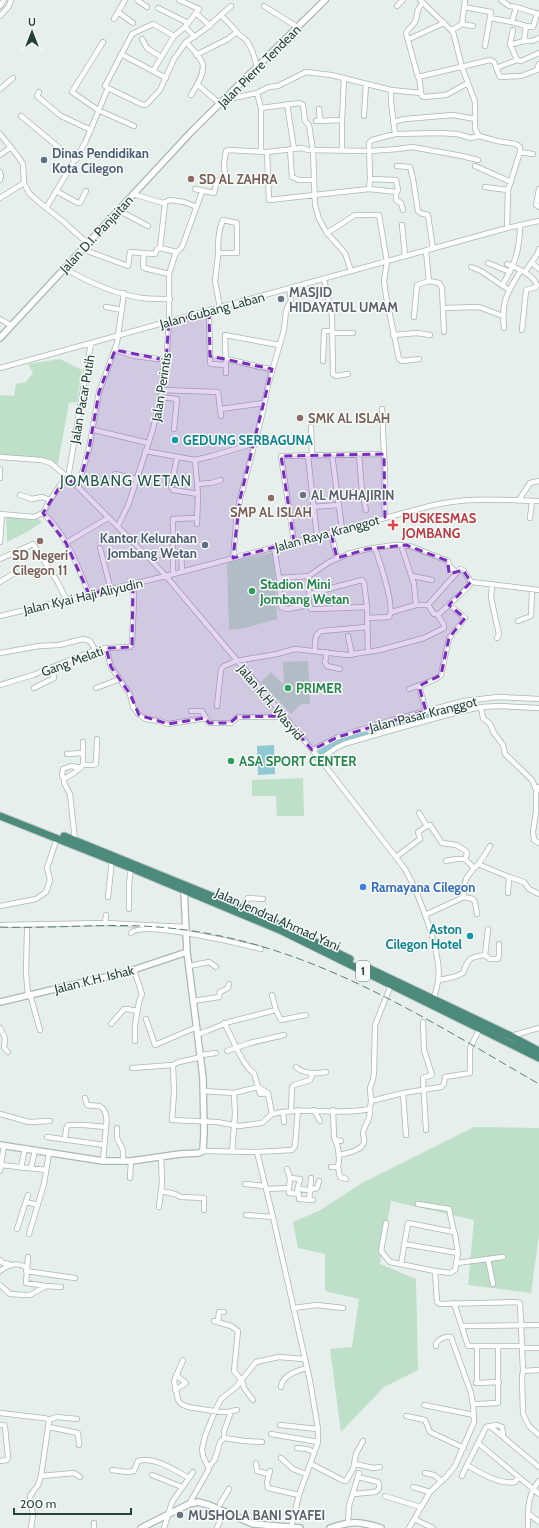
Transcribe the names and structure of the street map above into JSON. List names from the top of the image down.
{
  "streets": {
    "highway": ["Jalan Jendral Ahmad Yani", "1"],
    "street": [
      "Jalan Pierre Tendean",
      "Jalan D.I. Panjaitan",
      "Jalan Gubang Laban",
      "Jalan Perintis",
      "Jalan Pacar Putih",
      "Jalan Raya Kranggot",
      "Jalan Kyai Haji Aliyudin",
      "Gang Melati",
      "Jalan K.H. Wasyid",
      "Jalan Pasar Kranggot",
      "Jalan K.H. Ishak"
    ]
  },
  "crossings": [
    ["Jalan Pierre Tendean", "Jalan D.I. Panjaitan"],
    ["Jalan Gubang Laban", "Jalan Perintis"],
    ["Jalan Gubang Laban", "Jalan Pacar Putih"],
    ["Jalan Perintis", "Jalan K.H. Wasyid"],
    ["Jalan Pacar Putih", "Jalan K.H. Wasyid"],
    ["Jalan Raya Kranggot", "Jalan Kyai Haji Aliyudin"],
    ["Jalan Kyai Haji Aliyudin", "Gang Melati"],
    ["Jalan Kyai Haji Aliyudin", "Jalan K.H. Wasyid"],
    ["Jalan K.H. Wasyid", "Jalan Pasar Kranggot"],
    ["Jalan K.H. Wasyid", "Jalan Jendral Ahmad Yani"]
  ],
  "districts": ["JOMBANG WETAN"],
  "places": {
    "other": [
      "Dinas Pendidikan Kota Cilegon",
      "SD AL ZAHRA",
      "MASJID HIDAYATUL UMAM",
      "SMK AL ISLAH",
      "GEDUNG SERBAGUNA",
      "AL MUHAJIRIN",
      "SMP AL ISLAH",
      "SD Negeri Cilegon 11",
      "Kantor Kelurahan Jombang Wetan",
      "Stadion Mini Jombang Wetan",
      "PRIMER",
      "ASA SPORT CENTER",
      "Ramayana Cilegon",
      "Aston Cilegon Hotel",
      "MUSHOLA BANI SYAFEI"
    ],
    "health": ["PUSKESMAS JOMBANG"]
  },
  "scale_bar": "200 m",
  "north": "top"
}
